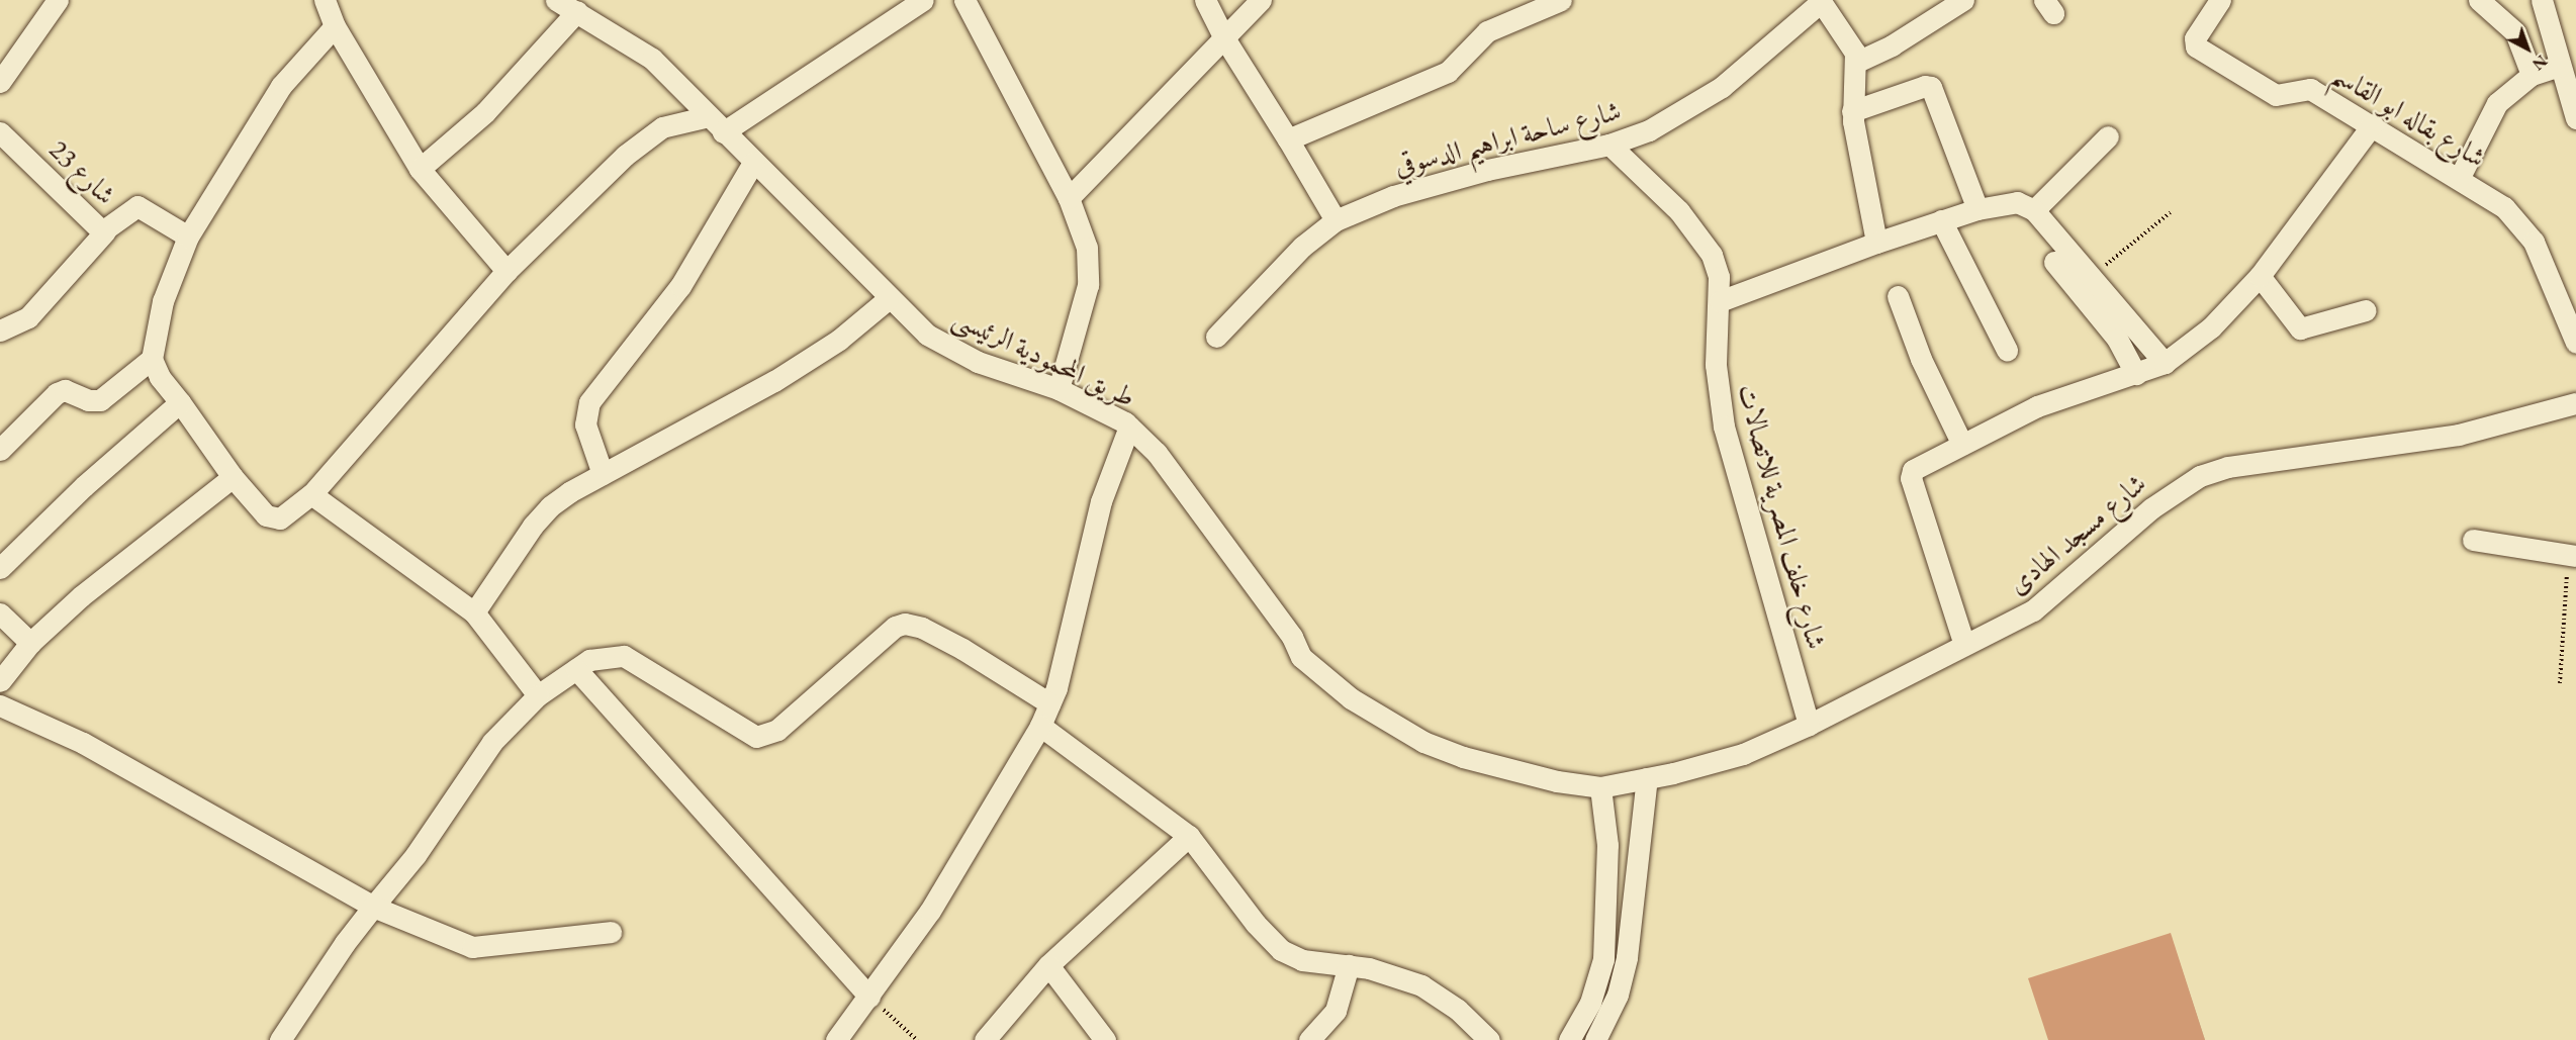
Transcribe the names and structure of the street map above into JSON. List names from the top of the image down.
{
  "streets": {
    "street": [
      "شارع بقاله ابو القاسم",
      "شارع ساحة ابراهيم الدسوقي",
      "شارع 23",
      "طريق المحمودية الرئيسى",
      "شارع خلف المصرية للاتصالات",
      "شارع مسجد الهادى"
    ]
  },
  "crossings": [
    ["شارع ساحة ابراهيم الدسوقي", "شارع خلف المصرية للاتصالات"],
    ["طريق المحمودية الرئيسى", "شارع مسجد الهادى"],
    ["شارع خلف المصرية للاتصالات", "شارع مسجد الهادى"]
  ],
  "north": "bottom right"
}
